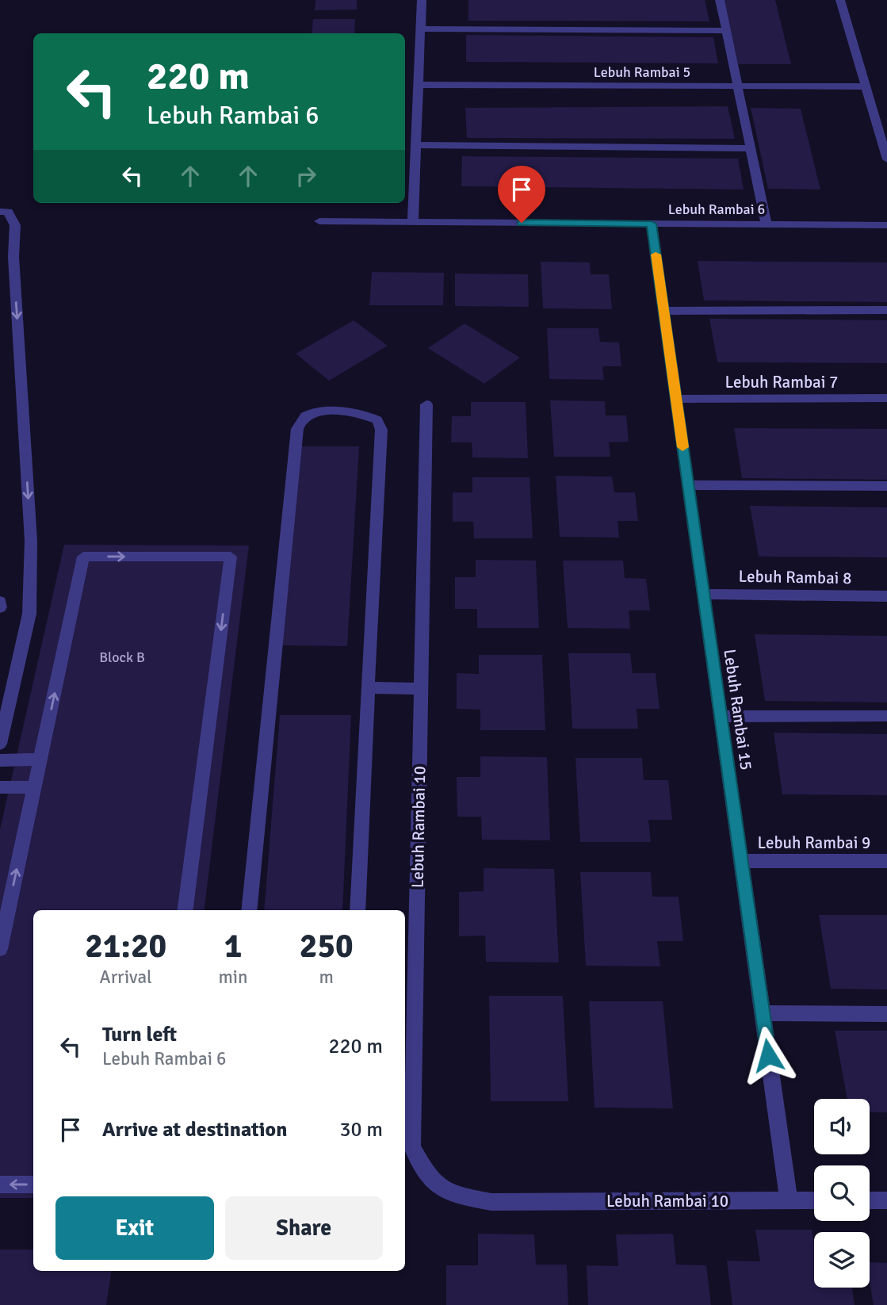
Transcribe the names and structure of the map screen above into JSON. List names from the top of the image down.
{
  "streets": {
    "street": [
      "Lebuh Rambai 5",
      "Lebuh Rambai 6",
      "Lebuh Rambai 7",
      "Lebuh Rambai 8",
      "Lebuh Rambai 15",
      "Lebuh Rambai 10",
      "Lebuh Rambai 9"
    ]
  },
  "crossings": [
    ["Lebuh Rambai 6", "Lebuh Rambai 15"],
    ["Lebuh Rambai 7", "Lebuh Rambai 15"],
    ["Lebuh Rambai 8", "Lebuh Rambai 15"],
    ["Lebuh Rambai 15", "Lebuh Rambai 10"],
    ["Lebuh Rambai 15", "Lebuh Rambai 9"]
  ],
  "house_numbers": ["Block B"],
  "page": {
    "turn": ["220 m", "Lebuh Rambai 6"],
    "eta": [
      "21:20",
      "Arrival",
      "1",
      "min",
      "250",
      "m"
    ],
    "list": [
      {
        "name": "Turn left",
        "note": "Lebuh Rambai 6",
        "value": "220 m"
      },
      {
        "name": "Arrive at destination",
        "value": "30 m"
      }
    ],
    "buttons": ["Exit", "Share"]
  }
}
